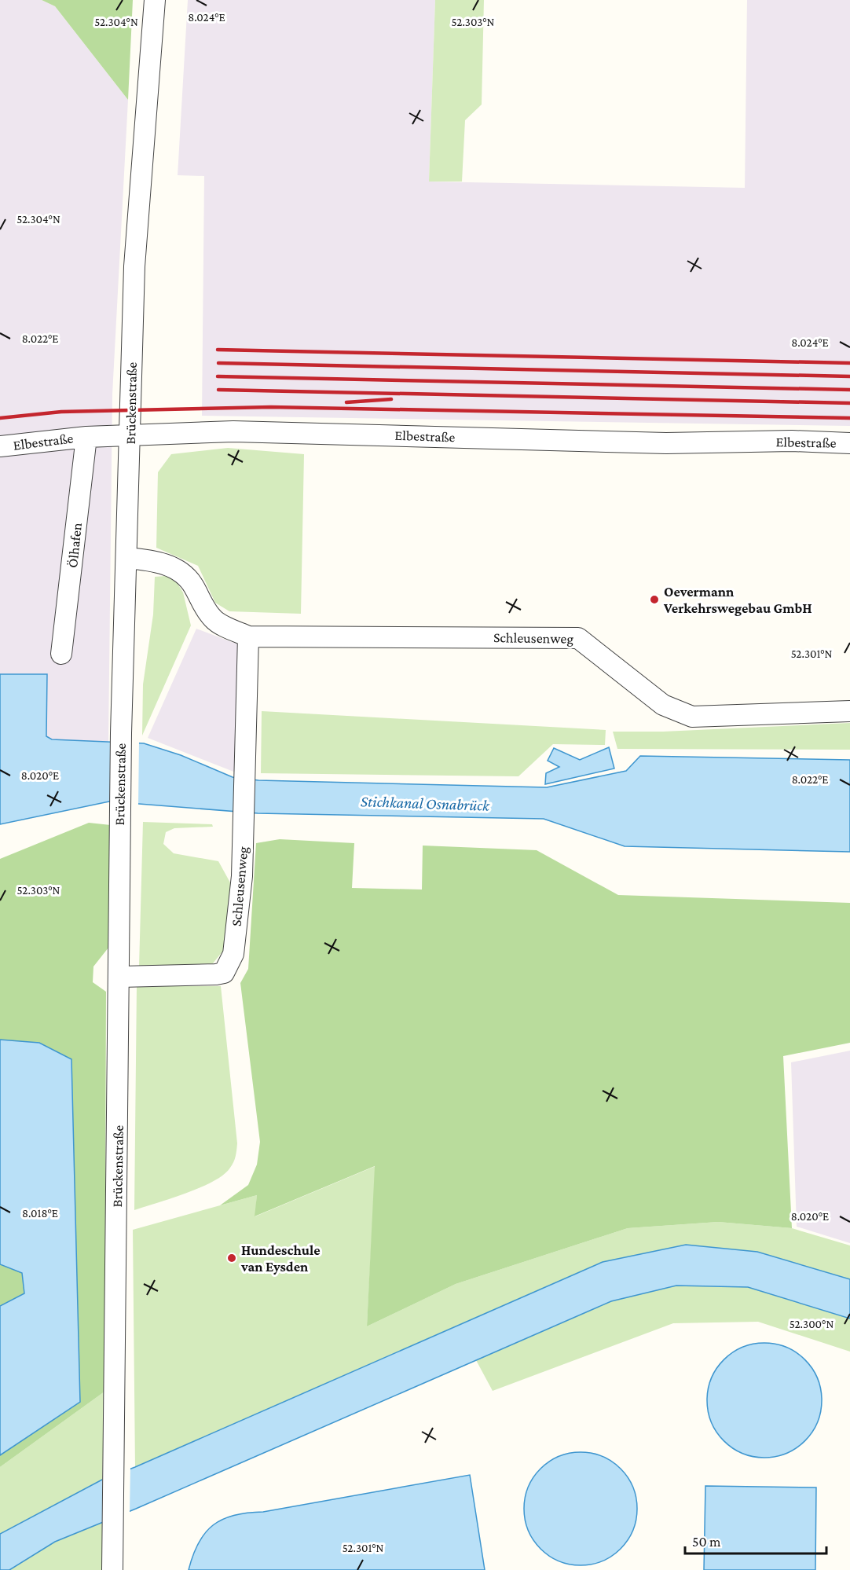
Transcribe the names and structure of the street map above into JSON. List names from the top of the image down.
{
  "streets": {
    "street": [
      "Brückenstraße",
      "Elbestraße",
      "Ölhafen",
      "Schleusenweg"
    ]
  },
  "crossings": [
    ["Brückenstraße", "Elbestraße"],
    ["Brückenstraße", "Schleusenweg"],
    ["Elbestraße", "Ölhafen"]
  ],
  "water": ["Stichkanal Osnabrück"],
  "places": ["Oevermann Verkehrswegebau GmbH", "Hundeschule van Eysden"],
  "scale_bar": "50 m",
  "coordinates": [
    "8.024°E",
    "52.304°N",
    "52.303°N",
    "8.022°E",
    "52.301°N",
    "8.020°E",
    "8.018°E",
    "52.300°N"
  ]
}
